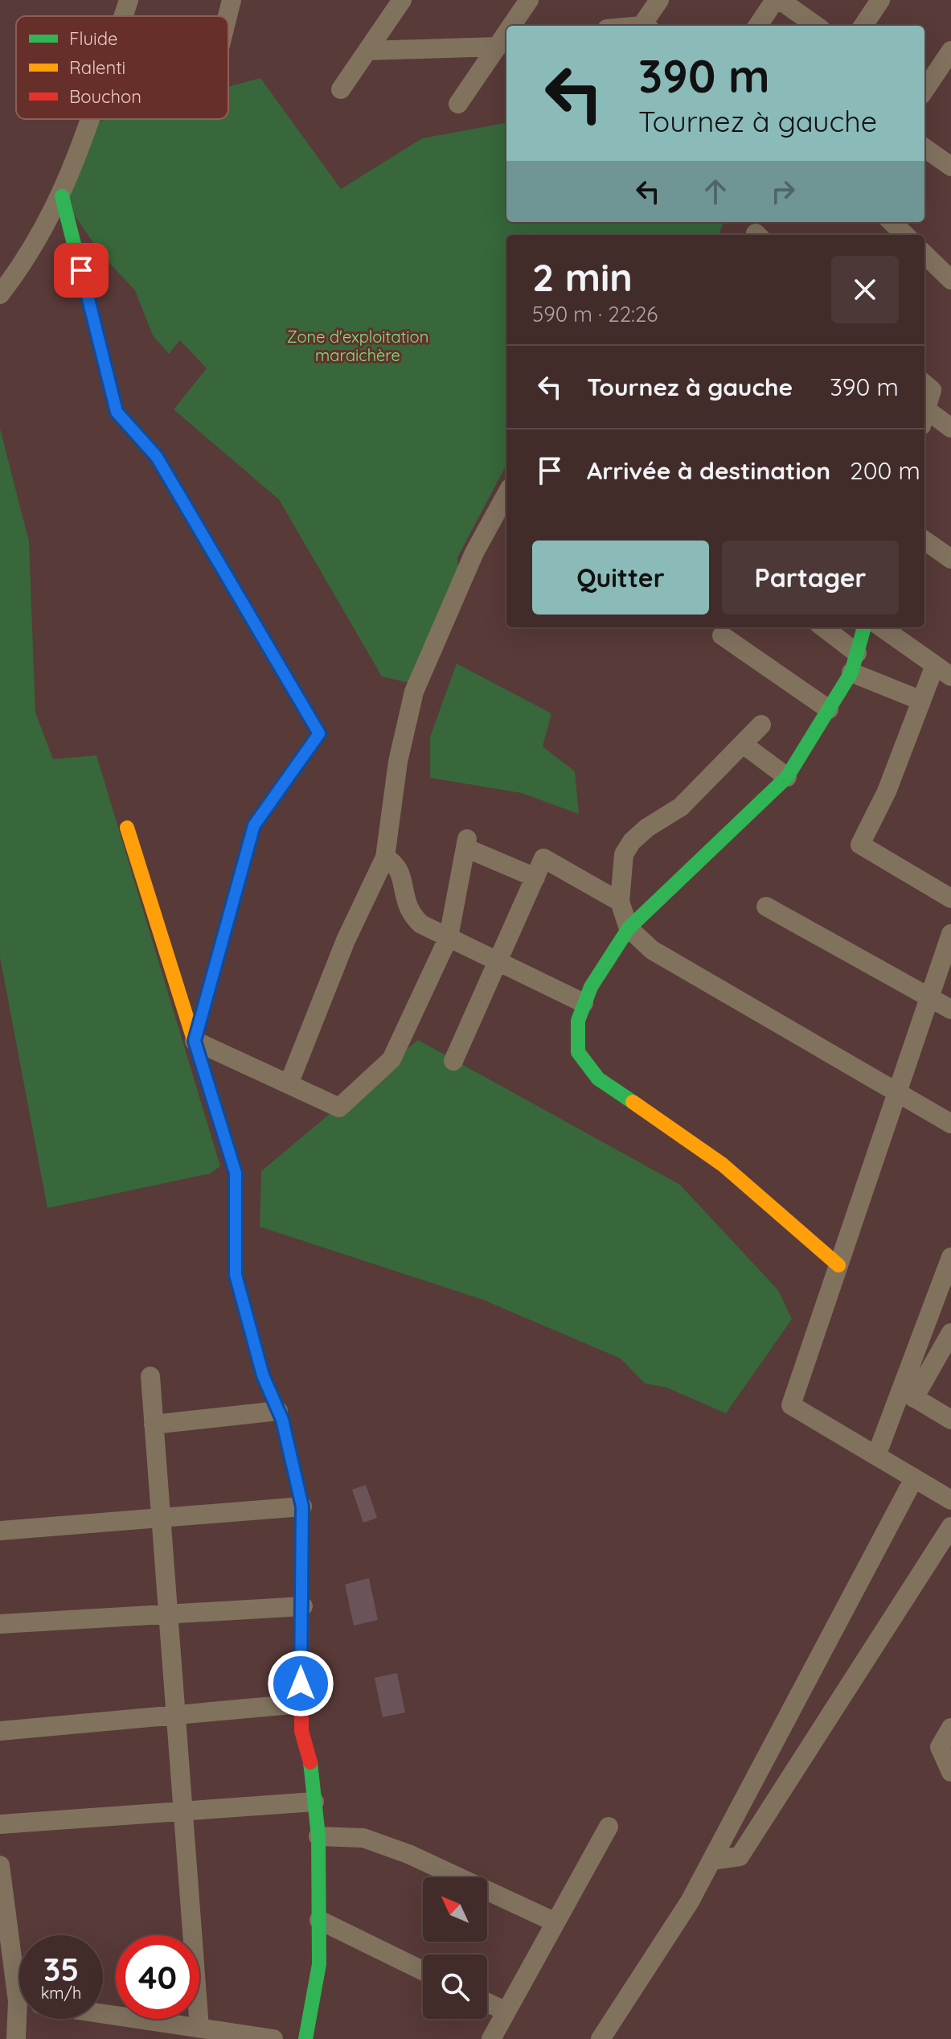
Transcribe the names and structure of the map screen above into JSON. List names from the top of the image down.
{
  "parks": ["Zone d'exploitation maraichère"],
  "legend": ["Fluide", "Ralenti", "Bouchon"],
  "north": "top left",
  "page": {
    "turn": ["390 m", "Tournez à gauche"],
    "heading": ["2 min", "590 m · 22:26"],
    "list": [
      {
        "name": "Tournez à gauche",
        "value": "390 m"
      },
      {
        "name": "Arrivée à destination",
        "value": "200 m"
      }
    ],
    "buttons": ["Quitter", "Partager"],
    "speed": "35 km/h",
    "limit": "40"
  }
}
